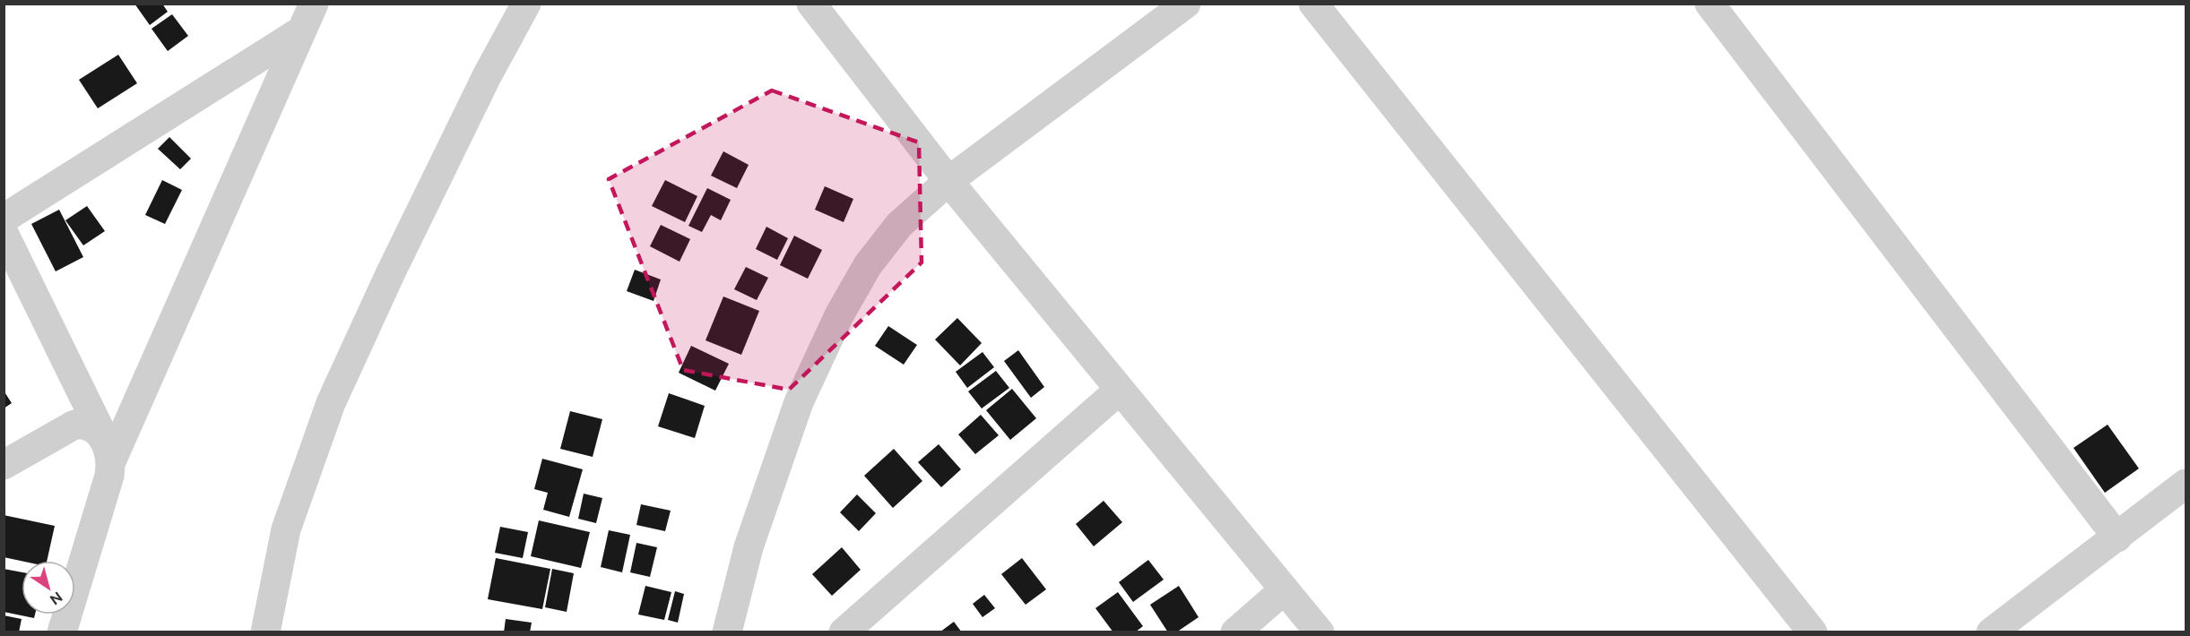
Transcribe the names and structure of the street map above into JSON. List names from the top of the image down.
{
  "north": "bottom right"
}
